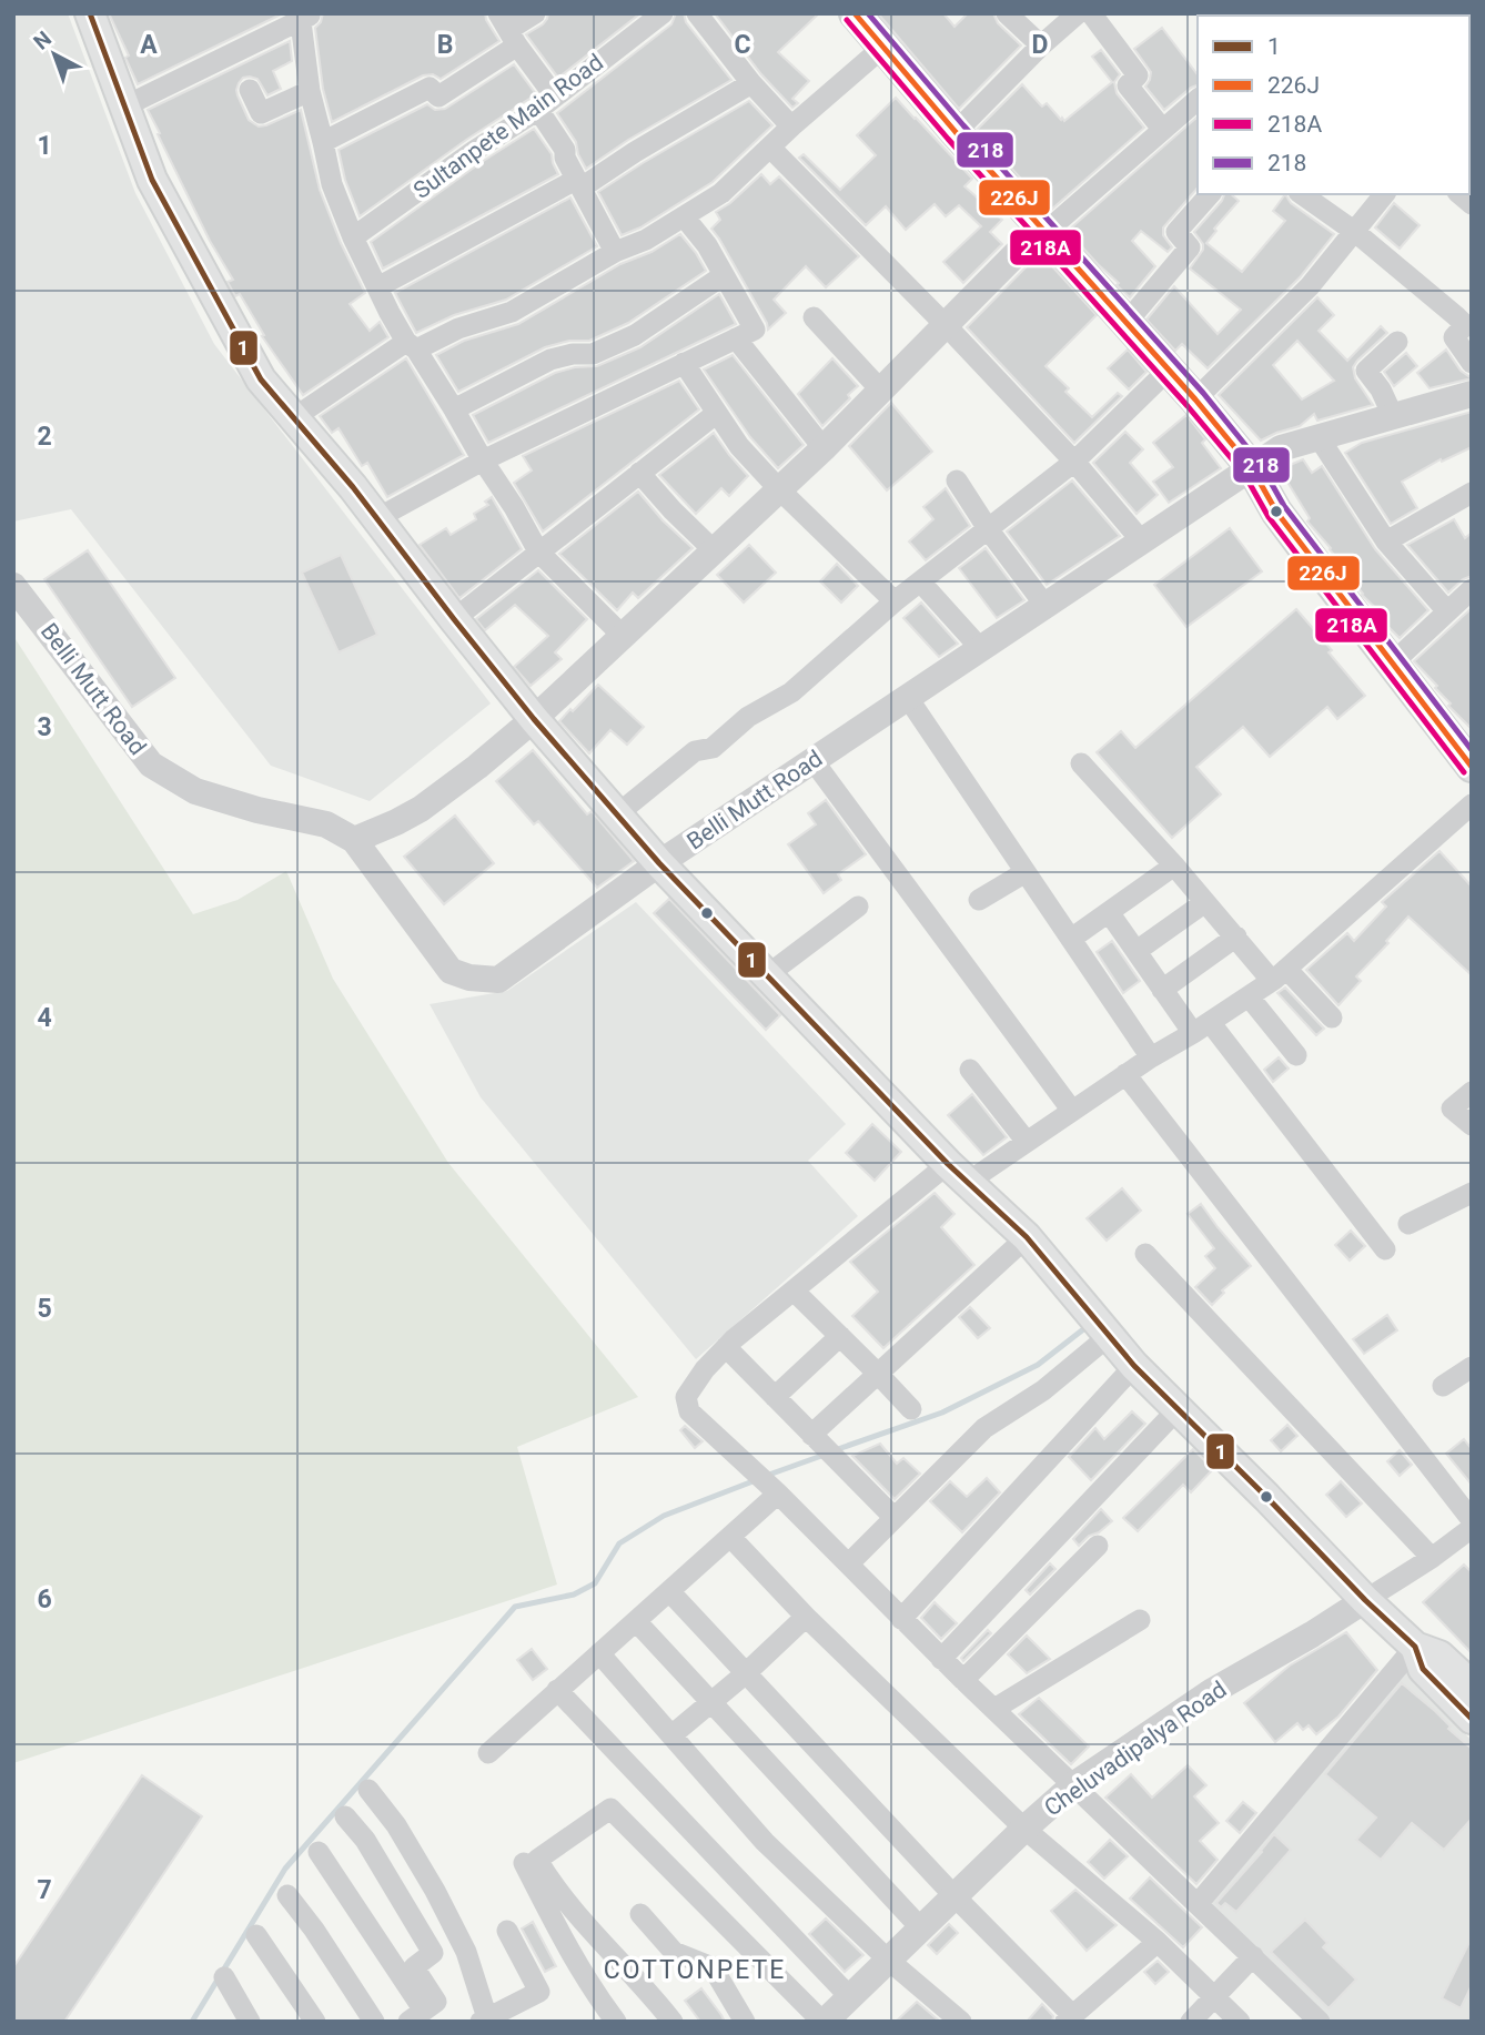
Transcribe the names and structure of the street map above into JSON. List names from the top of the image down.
{
  "streets": {
    "street": ["Sultanpete Main Road", "Belli Mutt Road", "Cheluvadipalya Road"]
  },
  "districts": ["COTTONPETE"],
  "lines": [
    "transit line 1",
    "transit line 226J",
    "transit line 218",
    "transit line 218A"
  ],
  "legend": [
    "1",
    "226J",
    "218A",
    "218"
  ],
  "north": "top left",
  "grid": {
    "columns": [
      "A",
      "B",
      "C",
      "D"
    ],
    "rows": [
      "1",
      "2",
      "3",
      "4",
      "5",
      "6",
      "7"
    ]
  }
}
